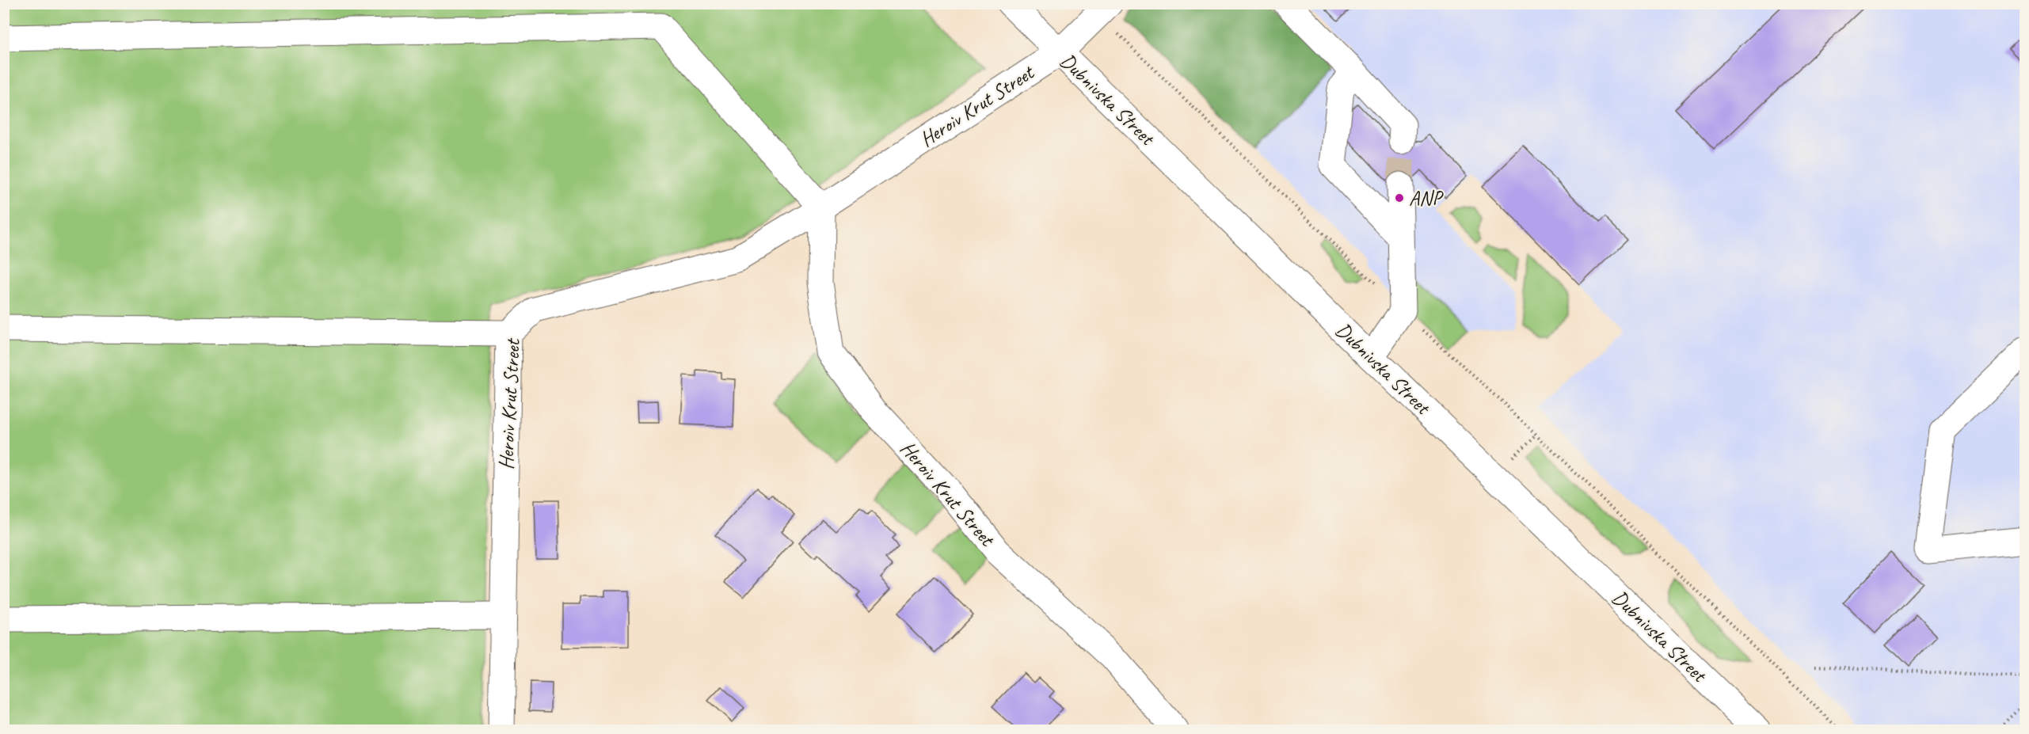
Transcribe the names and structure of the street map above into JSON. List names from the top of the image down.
{
  "streets": {
    "street": ["Dubnivska Street", "Heroiv Krut Street"]
  },
  "crossings": [
    ["Dubnivska Street", "Heroiv Krut Street"]
  ],
  "places": ["ANP"]
}
